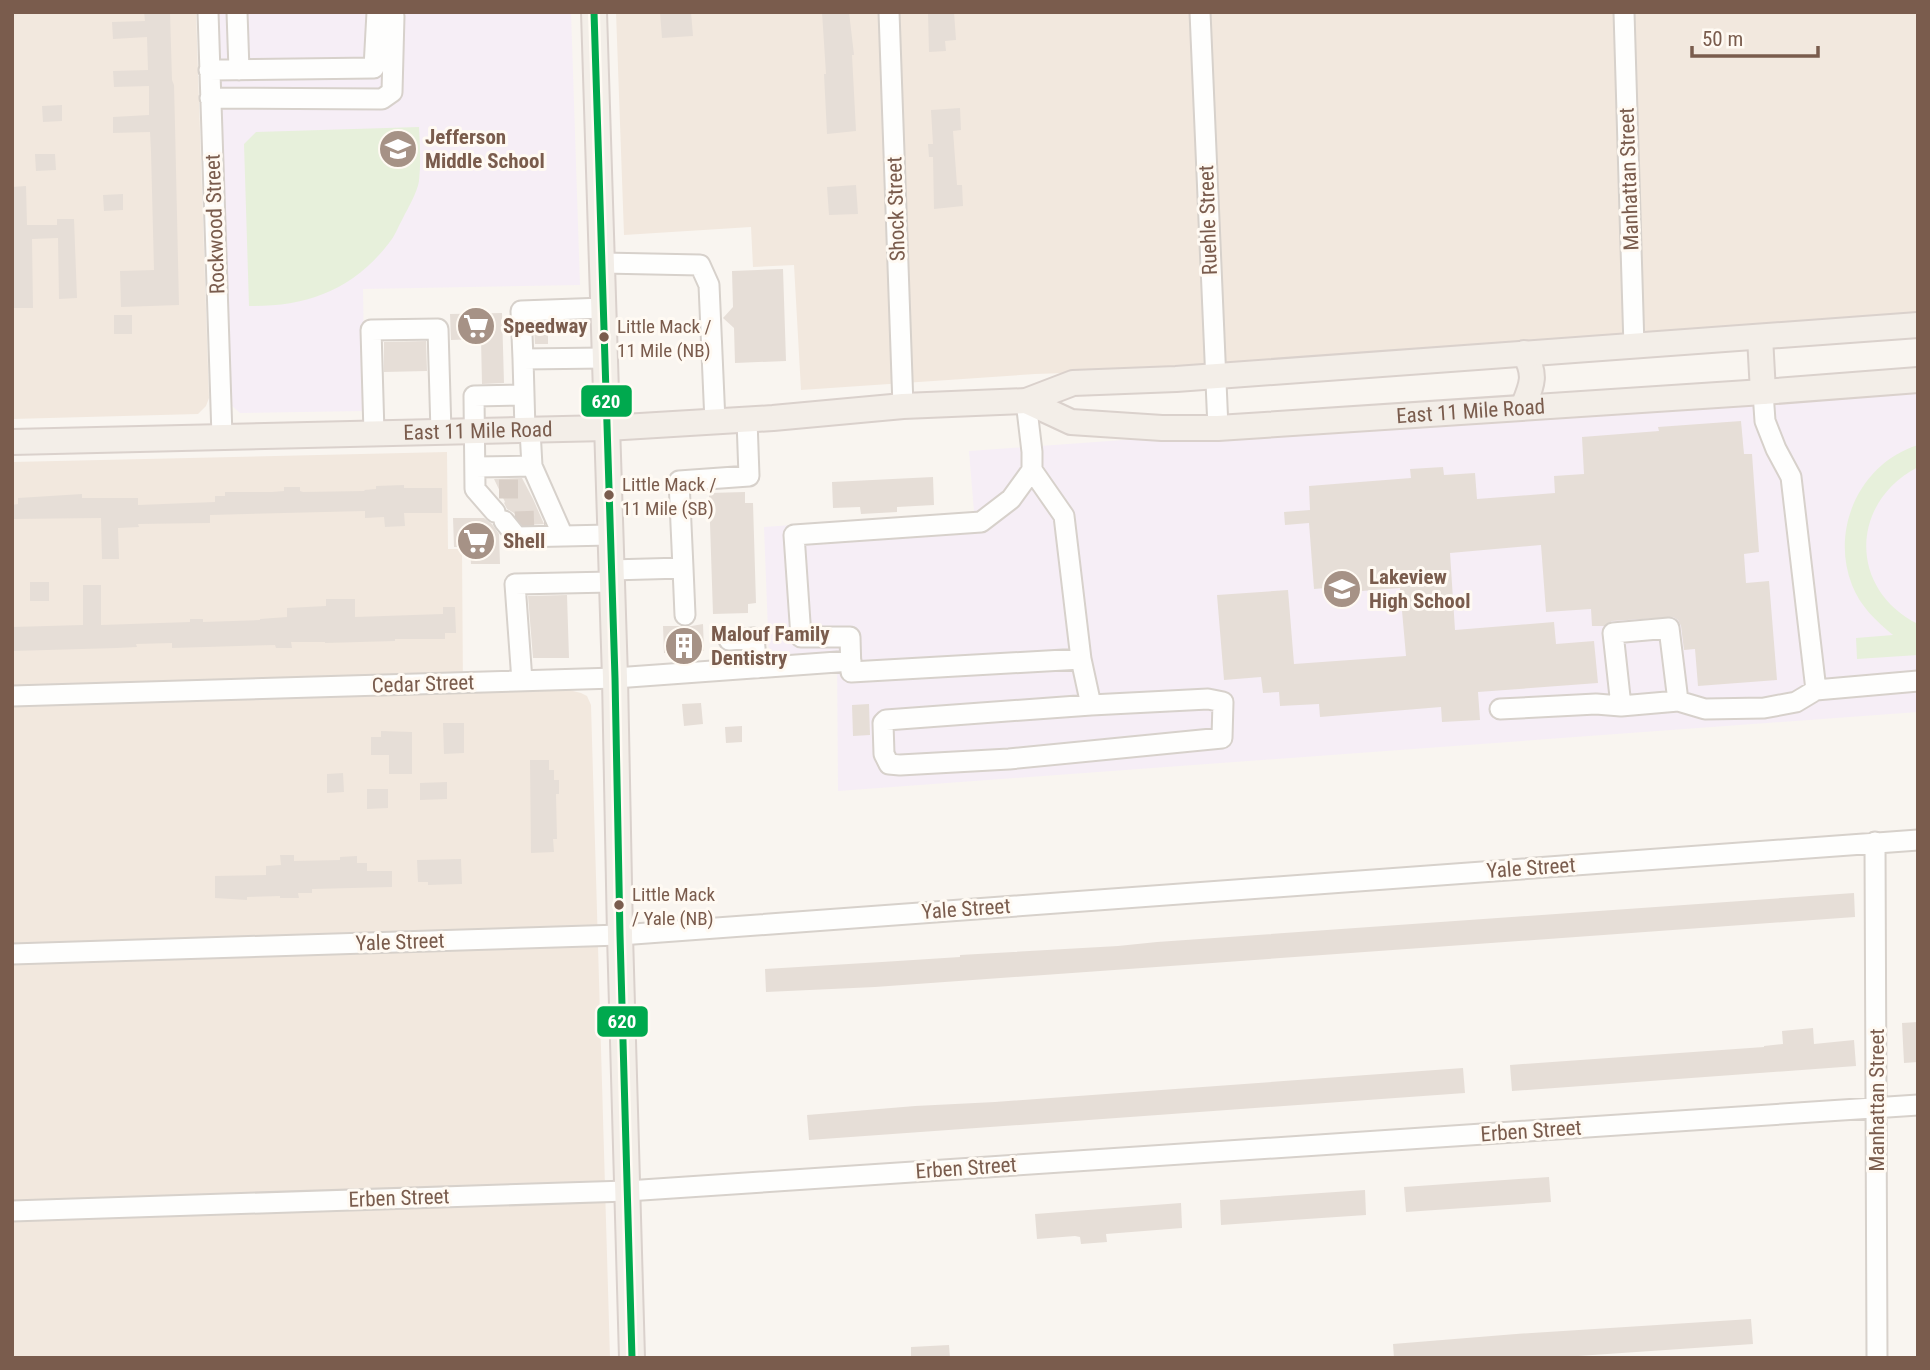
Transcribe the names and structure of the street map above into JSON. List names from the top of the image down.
{
  "streets": {
    "main road": ["East 11 Mile Road"],
    "street": [
      "Manhattan Street",
      "Shock Street",
      "Ruehle Street",
      "Rockwood Street",
      "Cedar Street",
      "Yale Street",
      "Erben Street"
    ]
  },
  "crossings": [
    ["Manhattan Street", "East 11 Mile Road"],
    ["Manhattan Street", "Yale Street"],
    ["Manhattan Street", "Erben Street"],
    ["Shock Street", "East 11 Mile Road"],
    ["Ruehle Street", "East 11 Mile Road"],
    ["Rockwood Street", "East 11 Mile Road"]
  ],
  "places": {
    "school or university": ["Jefferson Middle School", "Lakeview High School"],
    "supermarket": ["Speedway", "Shell"],
    "other": ["Little Mack / 11 Mile (NB)", "Little Mack / 11 Mile (SB)", "Little Mack / Yale (NB)"],
    "building": ["Malouf Family Dentistry"]
  },
  "lines": ["transit line 620"],
  "scale_bar": "50 m"
}
